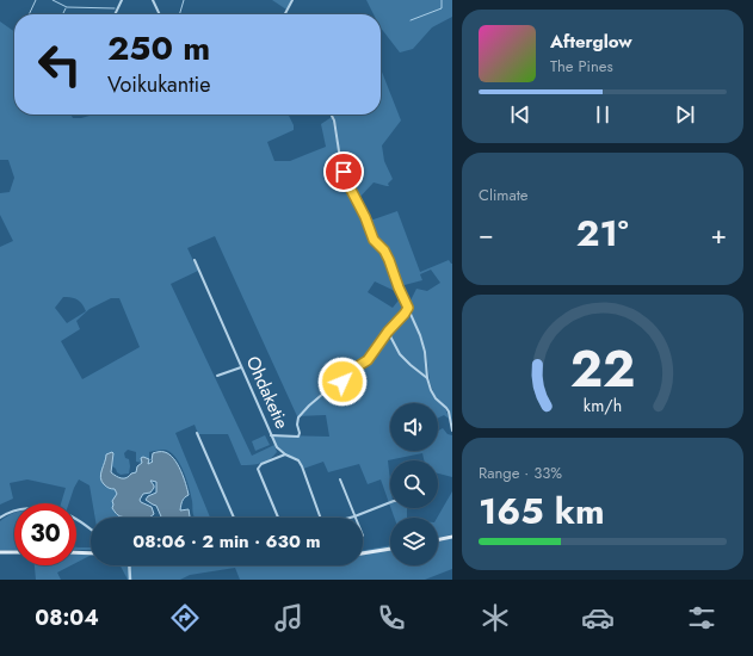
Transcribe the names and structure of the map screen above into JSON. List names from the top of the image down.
{
  "streets": {
    "street": ["Ohdaketie"]
  },
  "page": {
    "turn": ["250 m", "Voikukantie"],
    "song": ["Afterglow", "The Pines"],
    "tile": [
      "Climate",
      ["Range · 33%", "165 km"]
    ],
    "heat": ["−", "21°", "+"],
    "limit": "30",
    "trip": "08:06 · 2 min · 630 m",
    "tabs": "08:04",
    "gauge": ["22", "km/h"]
  }
}
